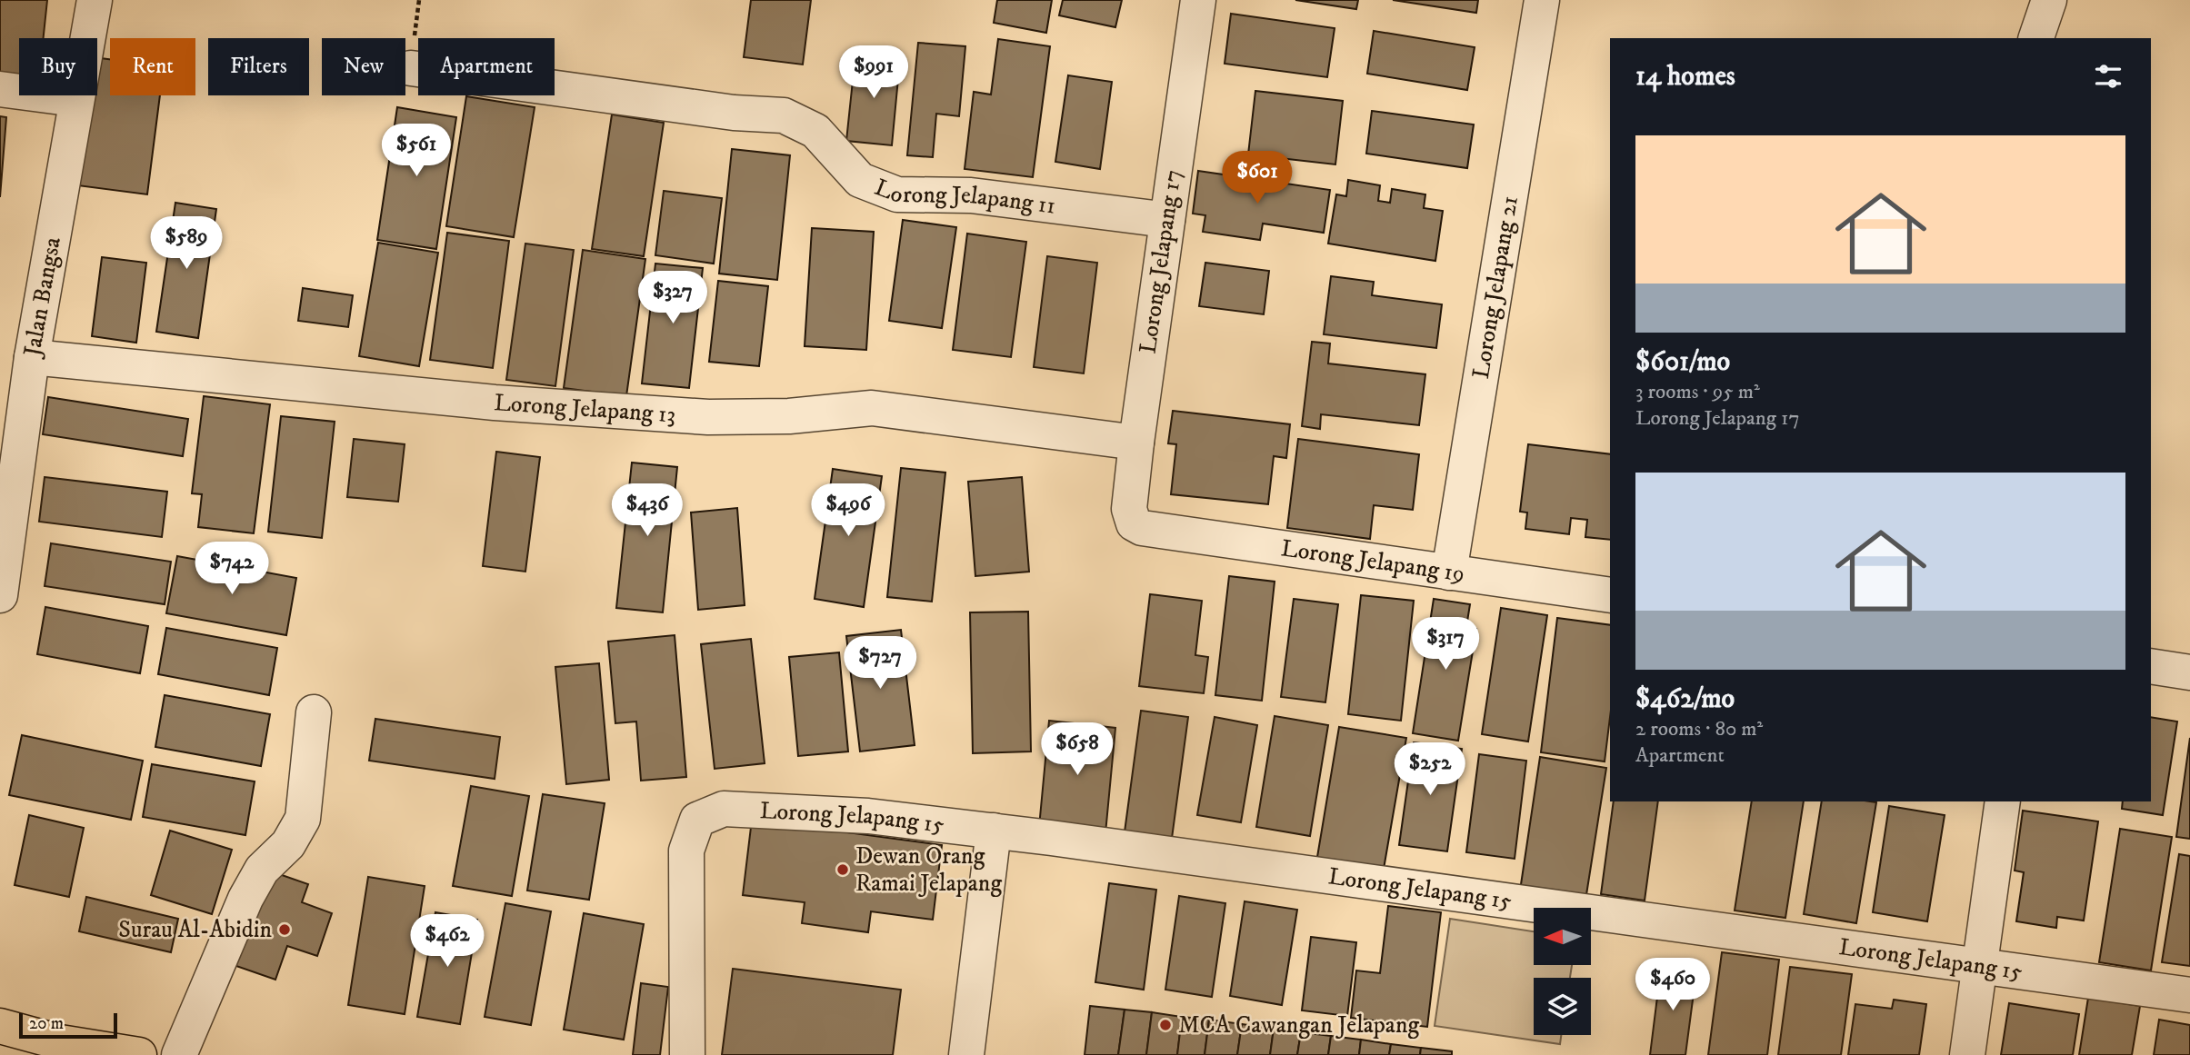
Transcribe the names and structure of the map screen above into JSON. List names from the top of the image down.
{
  "streets": {
    "street": [
      "Lorong Jelapang 11",
      "Lorong Jelapang 17",
      "Lorong Jelapang 21",
      "Jalan Bangsa",
      "Lorong Jelapang 13",
      "Lorong Jelapang 19",
      "Lorong Jelapang 15"
    ]
  },
  "crossings": [
    ["Lorong Jelapang 11", "Lorong Jelapang 17"],
    ["Lorong Jelapang 17", "Lorong Jelapang 13"],
    ["Lorong Jelapang 17", "Lorong Jelapang 19"],
    ["Lorong Jelapang 21", "Lorong Jelapang 19"],
    ["Jalan Bangsa", "Lorong Jelapang 13"]
  ],
  "places": ["Dewan Orang Ramai Jelapang", "Surau Al-Abidin", "MCA Cawangan Jelapang"],
  "scale_bar": "20 m",
  "north": "left",
  "page": {
    "chip": [
      "Buy",
      "Rent",
      "Filters",
      "New",
      "Apartment"
    ],
    "heading": "14 homes",
    "price": [
      "$991",
      "$561",
      "$601",
      "$589",
      "$327",
      "$436",
      "$496",
      "$742",
      "$317",
      "$727",
      "$658",
      "$252",
      "$462",
      "$460"
    ],
    "list": [
      {
        "name": "$601/mo",
        "note": "3 rooms · 95 m² · Lorong Jelapang 17"
      },
      {
        "name": "$462/mo",
        "note": "2 rooms · 80 m² · Apartment"
      }
    ],
    "scale": "20 m"
  }
}
